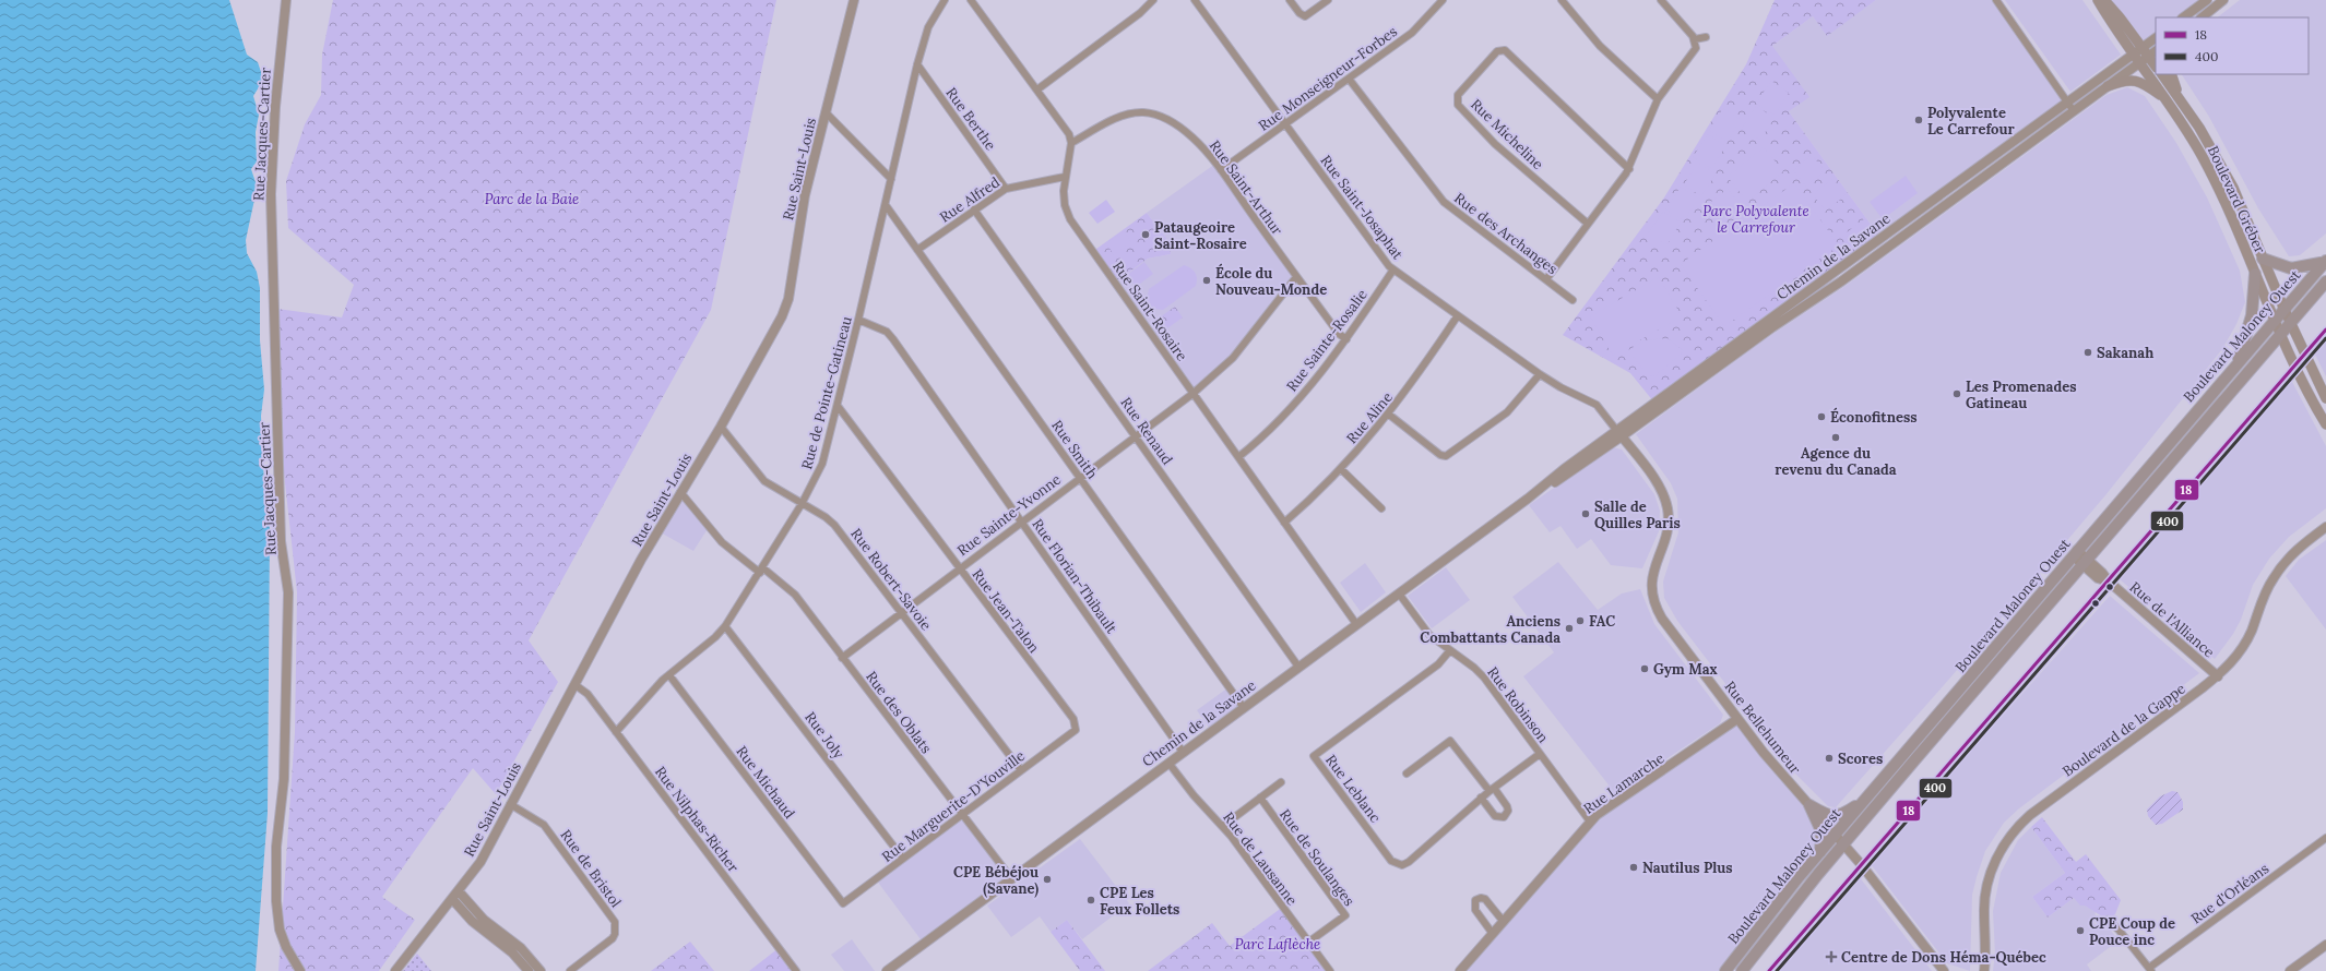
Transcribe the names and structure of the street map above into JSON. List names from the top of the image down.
{
  "streets": {
    "main road": ["Boulevard Gréber", "Boulevard Maloney Ouest"],
    "street": [
      "Rue Monseigneur-Forbes",
      "Rue Berthe",
      "Rue Jacques-Cartier",
      "Rue Micheline",
      "Rue Saint-Louis",
      "Rue Saint-Arthur",
      "Rue Alfred",
      "Rue Saint-Josaphat",
      "Rue des Archanges",
      "Chemin de la Savane",
      "Rue Saint-Rosaire",
      "Rue Sainte-Rosalie",
      "Rue de Pointe-Gatineau",
      "Rue Aline",
      "Rue Renaud",
      "Rue Smith",
      "Rue Sainte-Yvonne",
      "Rue Florian-Thibault",
      "Rue Robert-Savoie",
      "Rue Jean-Talon",
      "Rue de l'Alliance",
      "Rue Robinson",
      "Rue des Oblats",
      "Rue Bellehumeur",
      "Boulevard de la Gappe",
      "Rue Joly",
      "Rue Michaud",
      "Rue Lamarche",
      "Rue Leblanc",
      "Rue Marguerite-D'Youville",
      "Rue Nilphas-Richer",
      "Rue de Soulanges",
      "Rue de Lausanne",
      "Rue de Bristol",
      "Rue d'Orléans"
    ]
  },
  "crossings": [
    ["Rue Monseigneur-Forbes", "Rue Saint-Arthur"],
    ["Rue Monseigneur-Forbes", "Rue Saint-Josaphat"],
    ["Rue Monseigneur-Forbes", "Rue des Archanges"],
    ["Rue Berthe", "Rue Alfred"],
    ["Rue Berthe", "Rue de Pointe-Gatineau"],
    ["Rue Saint-Louis", "Rue Robert-Savoie"],
    ["Rue Saint-Louis", "Rue des Oblats"],
    ["Rue Saint-Louis", "Rue Nilphas-Richer"],
    ["Rue Saint-Louis", "Rue de Bristol"],
    ["Rue Saint-Arthur", "Rue Saint-Rosaire"],
    ["Rue Saint-Arthur", "Rue Sainte-Rosalie"],
    ["Rue Saint-Arthur", "Rue Sainte-Yvonne"],
    ["Rue Alfred", "Rue Saint-Rosaire"],
    ["Rue Alfred", "Rue Renaud"],
    ["Rue Alfred", "Rue Smith"],
    ["Boulevard Gréber", "Chemin de la Savane"],
    ["Boulevard Gréber", "Boulevard Maloney Ouest"],
    ["Rue Saint-Josaphat", "Chemin de la Savane"],
    ["Rue Saint-Josaphat", "Rue Sainte-Rosalie"],
    ["Rue Saint-Josaphat", "Rue Aline"],
    ["Rue Saint-Josaphat", "Rue Bellehumeur"],
    ["Chemin de la Savane", "Rue Saint-Rosaire"],
    ["Chemin de la Savane", "Rue Renaud"],
    ["Chemin de la Savane", "Rue Smith"],
    ["Chemin de la Savane", "Rue Florian-Thibault"],
    ["Chemin de la Savane", "Rue Robinson"],
    ["Chemin de la Savane", "Rue des Oblats"],
    ["Chemin de la Savane", "Rue Bellehumeur"],
    ["Chemin de la Savane", "Rue de Lausanne"],
    ["Rue Saint-Rosaire", "Rue Sainte-Rosalie"],
    ["Rue Saint-Rosaire", "Rue Aline"],
    ["Rue Saint-Rosaire", "Rue Sainte-Yvonne"],
    ["Boulevard Maloney Ouest", "Rue de l'Alliance"],
    ["Boulevard Maloney Ouest", "Rue Bellehumeur"],
    ["Rue de Pointe-Gatineau", "Rue Smith"],
    ["Rue de Pointe-Gatineau", "Rue Florian-Thibault"],
    ["Rue de Pointe-Gatineau", "Rue Robert-Savoie"],
    ["Rue de Pointe-Gatineau", "Rue Jean-Talon"],
    ["Rue de Pointe-Gatineau", "Rue des Oblats"],
    ["Rue de Pointe-Gatineau", "Rue Joly"],
    ["Rue de Pointe-Gatineau", "Rue Michaud"],
    ["Rue de Pointe-Gatineau", "Rue Nilphas-Richer"],
    ["Rue Renaud", "Rue Sainte-Yvonne"],
    ["Rue Smith", "Rue Sainte-Yvonne"],
    ["Rue Sainte-Yvonne", "Rue Florian-Thibault"],
    ["Rue Sainte-Yvonne", "Rue Robert-Savoie"],
    ["Rue Sainte-Yvonne", "Rue Jean-Talon"],
    ["Rue Sainte-Yvonne", "Rue des Oblats"],
    ["Rue Robert-Savoie", "Rue Marguerite-D'Youville"],
    ["Rue Jean-Talon", "Rue Marguerite-D'Youville"],
    ["Rue de l'Alliance", "Boulevard de la Gappe"],
    ["Rue Robinson", "Rue Lamarche"],
    ["Rue Robinson", "Rue Leblanc"],
    ["Rue des Oblats", "Rue Marguerite-D'Youville"],
    ["Rue Bellehumeur", "Rue Lamarche"],
    ["Rue Joly", "Rue Marguerite-D'Youville"],
    ["Rue Michaud", "Rue Marguerite-D'Youville"],
    ["Rue de Soulanges", "Rue de Lausanne"]
  ],
  "parks": ["Parc de la Baie", "Parc Polyvalente le Carrefour", "Parc Laflèche"],
  "places": {
    "other": [
      "Polyvalente Le Carrefour",
      "Pataugeoire Saint-Rosaire",
      "École du Nouveau-Monde",
      "Sakanah",
      "Les Promenades Gatineau",
      "Éconofitness",
      "Agence du revenu du Canada",
      "Salle de Quilles Paris",
      "FAC",
      "Anciens Combattants Canada",
      "Gym Max",
      "Scores",
      "Nautilus Plus",
      "CPE Bébéjou (Savane)",
      "CPE Les Feux Follets",
      "CPE Coup de Pouce inc"
    ],
    "health": ["Centre de Dons Héma-Québec"]
  },
  "lines": ["transit line 18", "transit line 400"],
  "legend": ["18", "400"]
}
